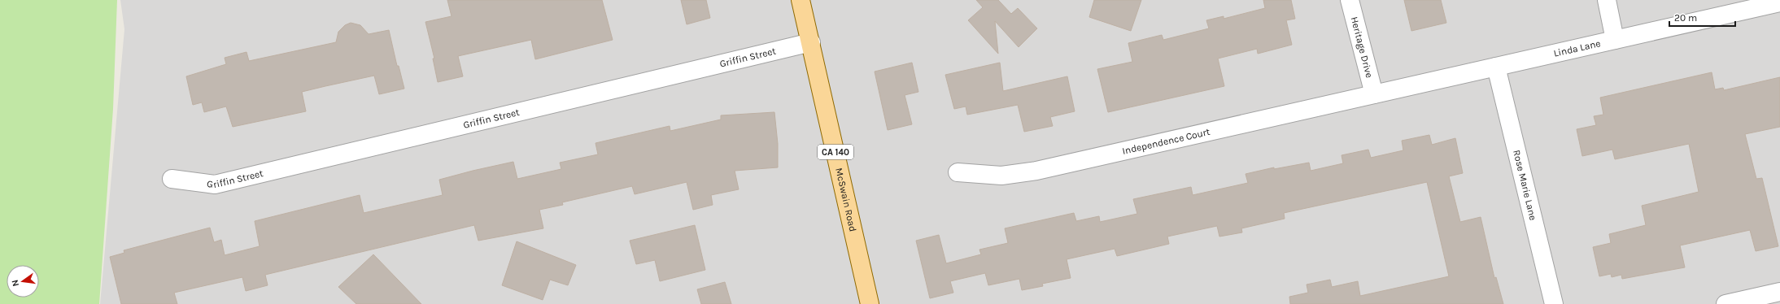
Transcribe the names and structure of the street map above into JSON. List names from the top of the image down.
{
  "streets": {
    "main road": ["CA 140", "McSwain Road"],
    "street": [
      "Heritage Drive",
      "Linda Lane",
      "Griffin Street",
      "Independence Court",
      "Rose Marie Lane"
    ]
  },
  "crossings": [
    ["Heritage Drive", "Linda Lane"],
    ["Heritage Drive", "Independence Court"],
    ["Linda Lane", "Independence Court"],
    ["Linda Lane", "Rose Marie Lane"],
    ["Griffin Street", "McSwain Road"]
  ],
  "scale_bar": "20 m",
  "north": "left"
}
